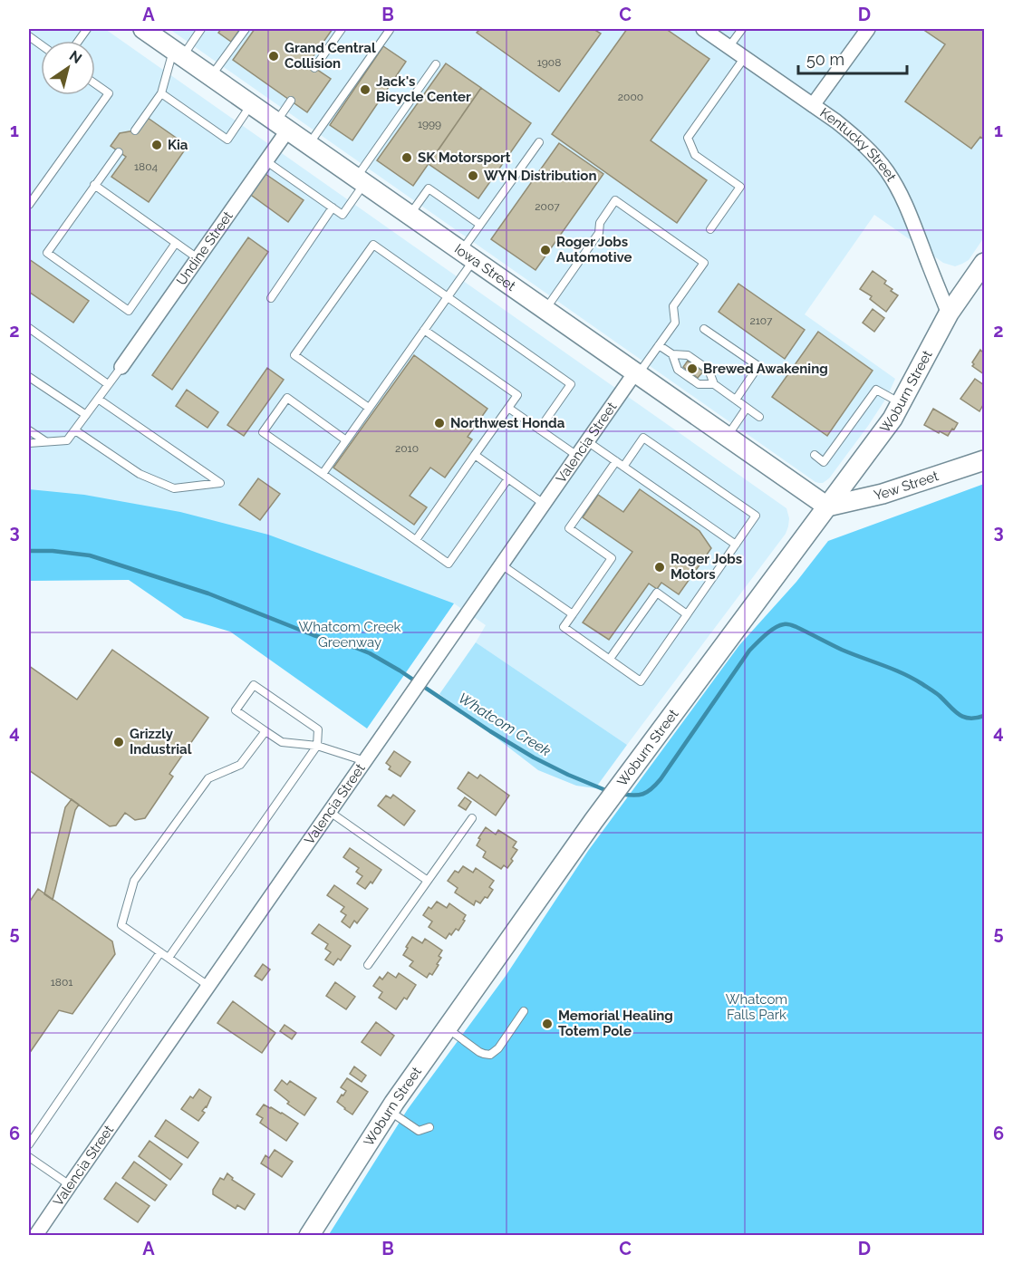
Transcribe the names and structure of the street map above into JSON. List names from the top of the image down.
{
  "streets": {
    "main road": ["Iowa Street", "Woburn Street", "Yew Street"],
    "street": ["Kentucky Street", "Undine Street", "Valencia Street"]
  },
  "crossings": [
    ["Kentucky Street", "Woburn Street"],
    ["Undine Street", "Iowa Street"],
    ["Iowa Street", "Woburn Street"],
    ["Iowa Street", "Valencia Street"],
    ["Iowa Street", "Yew Street"],
    ["Woburn Street", "Yew Street"]
  ],
  "water": ["Whatcom Creek"],
  "parks": ["Whatcom Creek Greenway", "Whatcom Falls Park"],
  "places": [
    "Grand Central Collision",
    "Jack's Bicycle Center",
    "Kia",
    "SK Motorsport",
    "WYN Distribution",
    "Roger Jobs Automotive",
    "Brewed Awakening",
    "Northwest Honda",
    "Roger Jobs Motors",
    "Grizzly Industrial",
    "Memorial Healing Totem Pole"
  ],
  "house_numbers": [
    "1908",
    "2000",
    "1999",
    "1804",
    "2007",
    "2107",
    "2010",
    "1801"
  ],
  "scale_bar": "50 m",
  "north": "top right",
  "grid": {
    "columns": [
      "A",
      "B",
      "C",
      "D"
    ],
    "rows": [
      "1",
      "2",
      "3",
      "4",
      "5",
      "6"
    ]
  }
}
